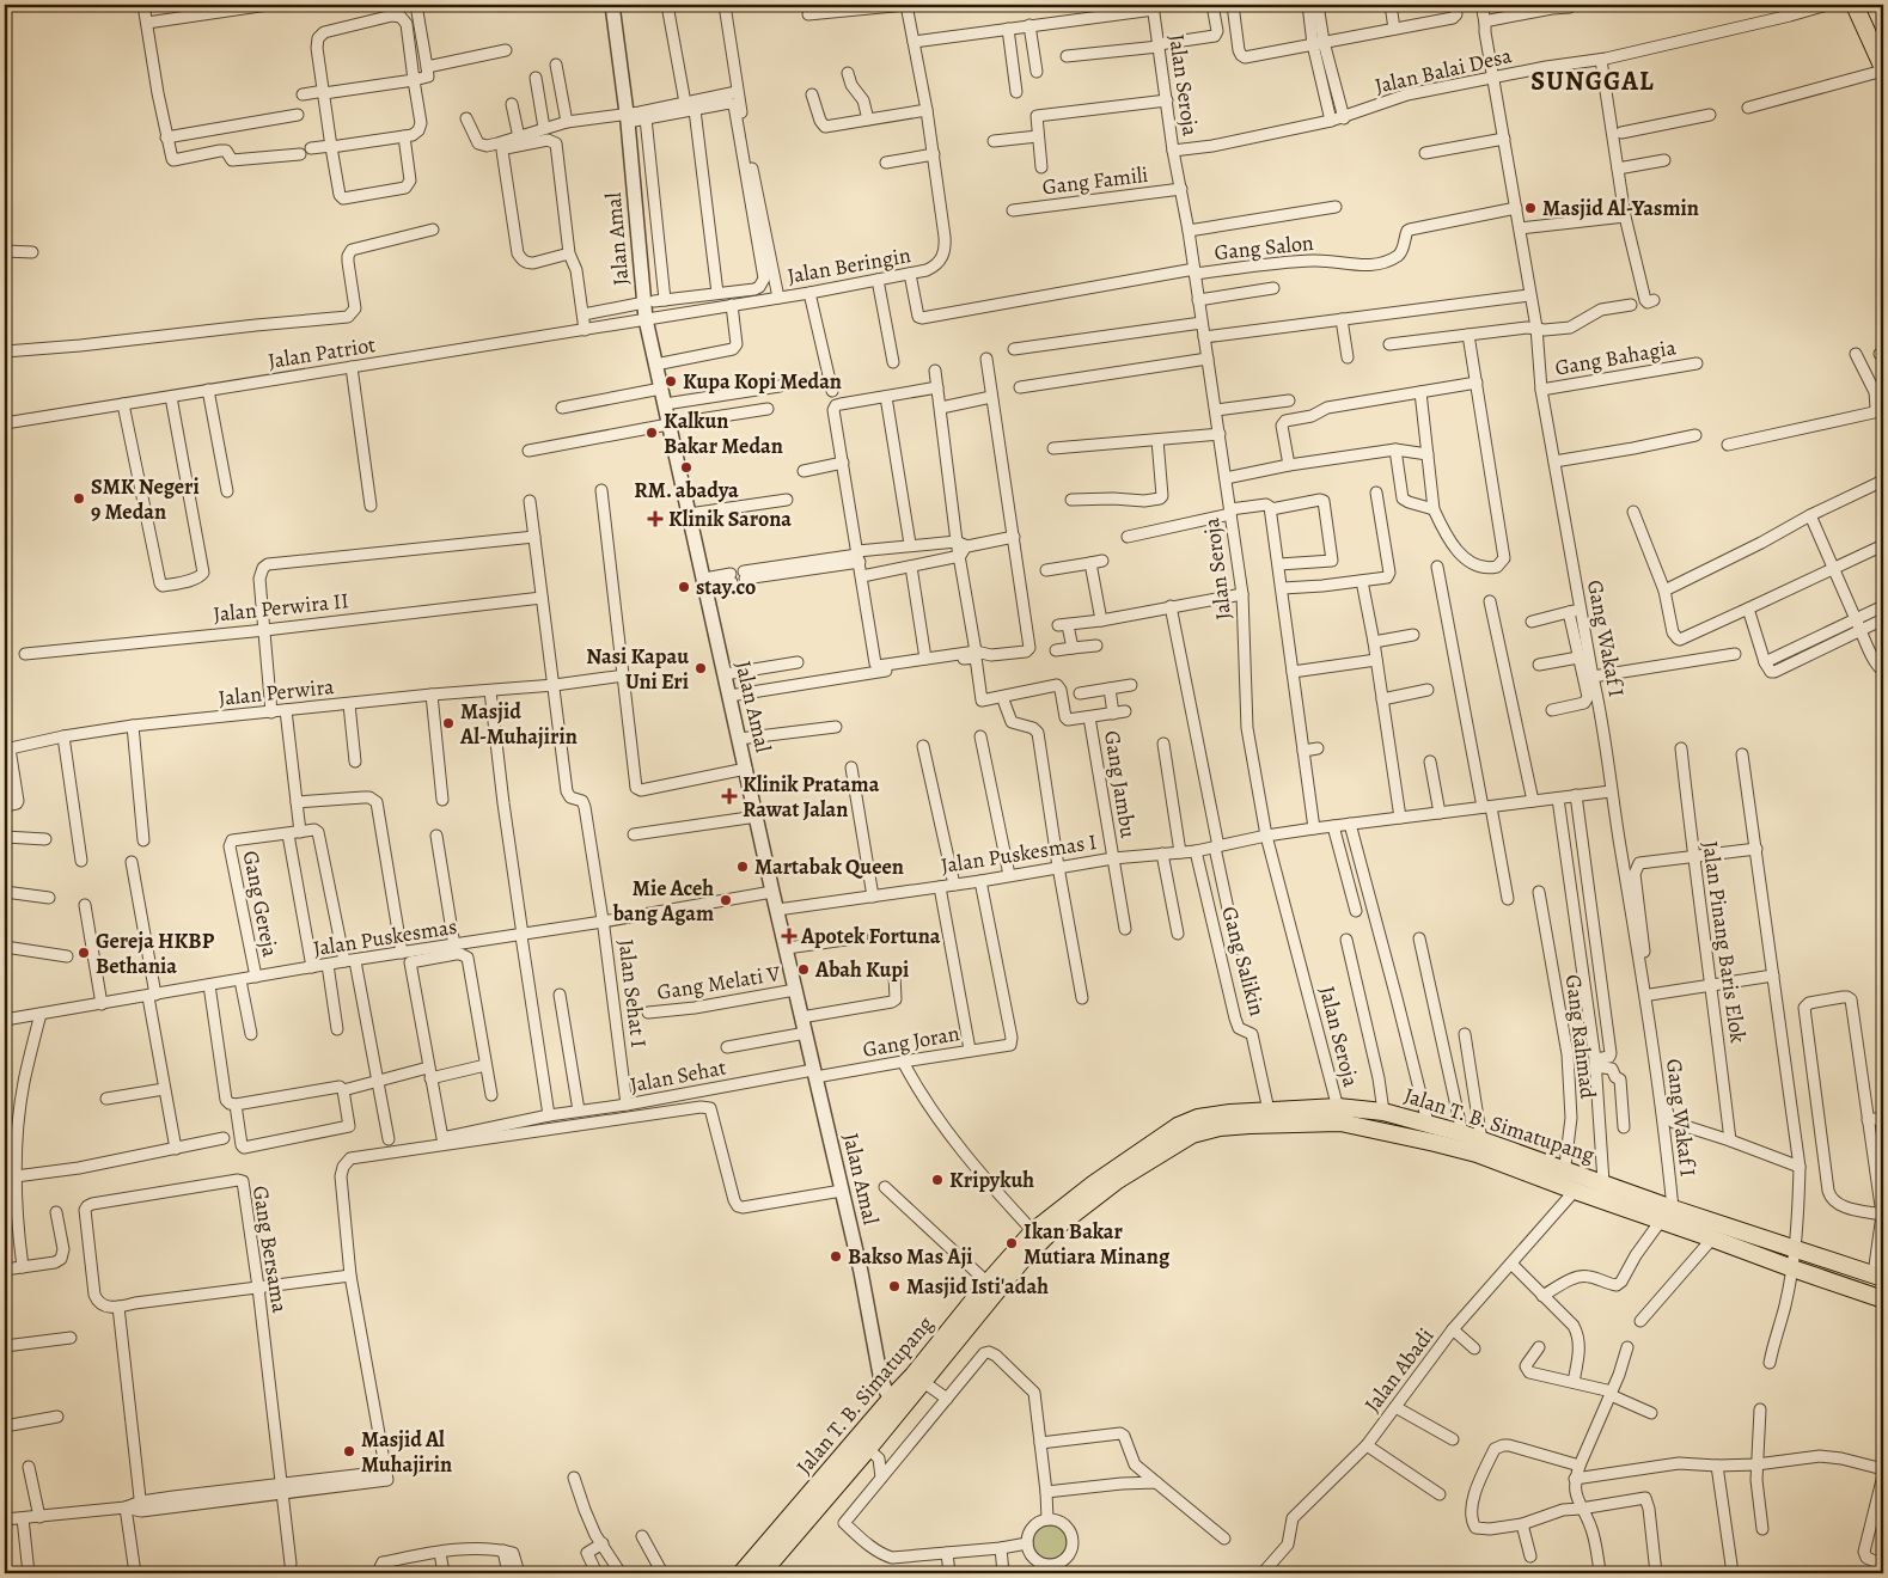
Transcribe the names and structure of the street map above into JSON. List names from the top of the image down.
{
  "streets": {
    "main road": ["Jalan T. B. Simatupang"],
    "street": [
      "Jalan Balai Desa",
      "Jalan Seroja",
      "Gang Famili",
      "Jalan Amal",
      "Gang Salon",
      "Jalan Beringin",
      "Jalan Patriot",
      "Gang Bahagia",
      "Jalan Perwira II",
      "Gang Wakaf I",
      "Jalan Perwira",
      "Gang Jambu",
      "Jalan Puskesmas I",
      "Gang Gereja",
      "Jalan Puskesmas",
      "Jalan Pinang Baris Elok",
      "Gang Salikin",
      "Gang Melati V",
      "Jalan Sehat I",
      "Gang Rahmad",
      "Gang Joran",
      "Jalan Sehat",
      "Gang Bersama",
      "Jalan Abadi"
    ]
  },
  "crossings": [
    ["Jalan Balai Desa", "Jalan Seroja"],
    ["Jalan Balai Desa", "Gang Wakaf I"],
    ["Jalan Seroja", "Gang Famili"],
    ["Jalan Seroja", "Gang Salon"],
    ["Jalan Seroja", "Jalan Puskesmas I"],
    ["Jalan Seroja", "Jalan T. B. Simatupang"],
    ["Jalan Amal", "Jalan Beringin"],
    ["Jalan Amal", "Jalan Patriot"],
    ["Jalan Amal", "Jalan Puskesmas I"],
    ["Jalan Amal", "Jalan Puskesmas"],
    ["Jalan Amal", "Gang Melati V"],
    ["Jalan Amal", "Gang Joran"],
    ["Jalan Amal", "Jalan Sehat"],
    ["Jalan Amal", "Jalan T. B. Simatupang"],
    ["Gang Salon", "Jalan Beringin"],
    ["Gang Salon", "Gang Wakaf I"],
    ["Jalan Beringin", "Jalan Patriot"],
    ["Gang Bahagia", "Gang Wakaf I"],
    ["Jalan Perwira II", "Jalan Sehat I"],
    ["Gang Wakaf I", "Jalan Puskesmas I"],
    ["Gang Wakaf I", "Jalan T. B. Simatupang"],
    ["Jalan Perwira", "Jalan Sehat I"],
    ["Gang Jambu", "Jalan Puskesmas I"],
    ["Jalan Puskesmas I", "Gang Salikin"],
    ["Jalan Puskesmas I", "Gang Joran"],
    ["Gang Gereja", "Jalan Puskesmas"],
    ["Jalan Puskesmas", "Jalan Sehat I"],
    ["Gang Salikin", "Jalan T. B. Simatupang"],
    ["Jalan Sehat I", "Jalan Sehat"],
    ["Gang Rahmad", "Jalan T. B. Simatupang"],
    ["Gang Rahmad", "Jalan Abadi"],
    ["Gang Joran", "Jalan Sehat"],
    ["Jalan T. B. Simatupang", "Jalan Abadi"]
  ],
  "districts": ["SUNGGAL"],
  "places": {
    "other": [
      "Masjid Al-Yasmin",
      "Kupa Kopi Medan",
      "Kalkun Bakar Medan",
      "RM. abadya",
      "SMK Negeri 9 Medan",
      "stay.co",
      "Nasi Kapau Uni Eri",
      "Masjid Al-Muhajirin",
      "Martabak Queen",
      "Mie Aceh bang Agam",
      "Gereja HKBP Bethania",
      "Abah Kupi",
      "Kripykuh",
      "Ikan Bakar Mutiara Minang",
      "Bakso Mas Aji",
      "Masjid Isti'adah",
      "Masjid Al Muhajirin"
    ],
    "health": ["Klinik Sarona", "Klinik Pratama Rawat Jalan", "Apotek Fortuna"]
  }
}
